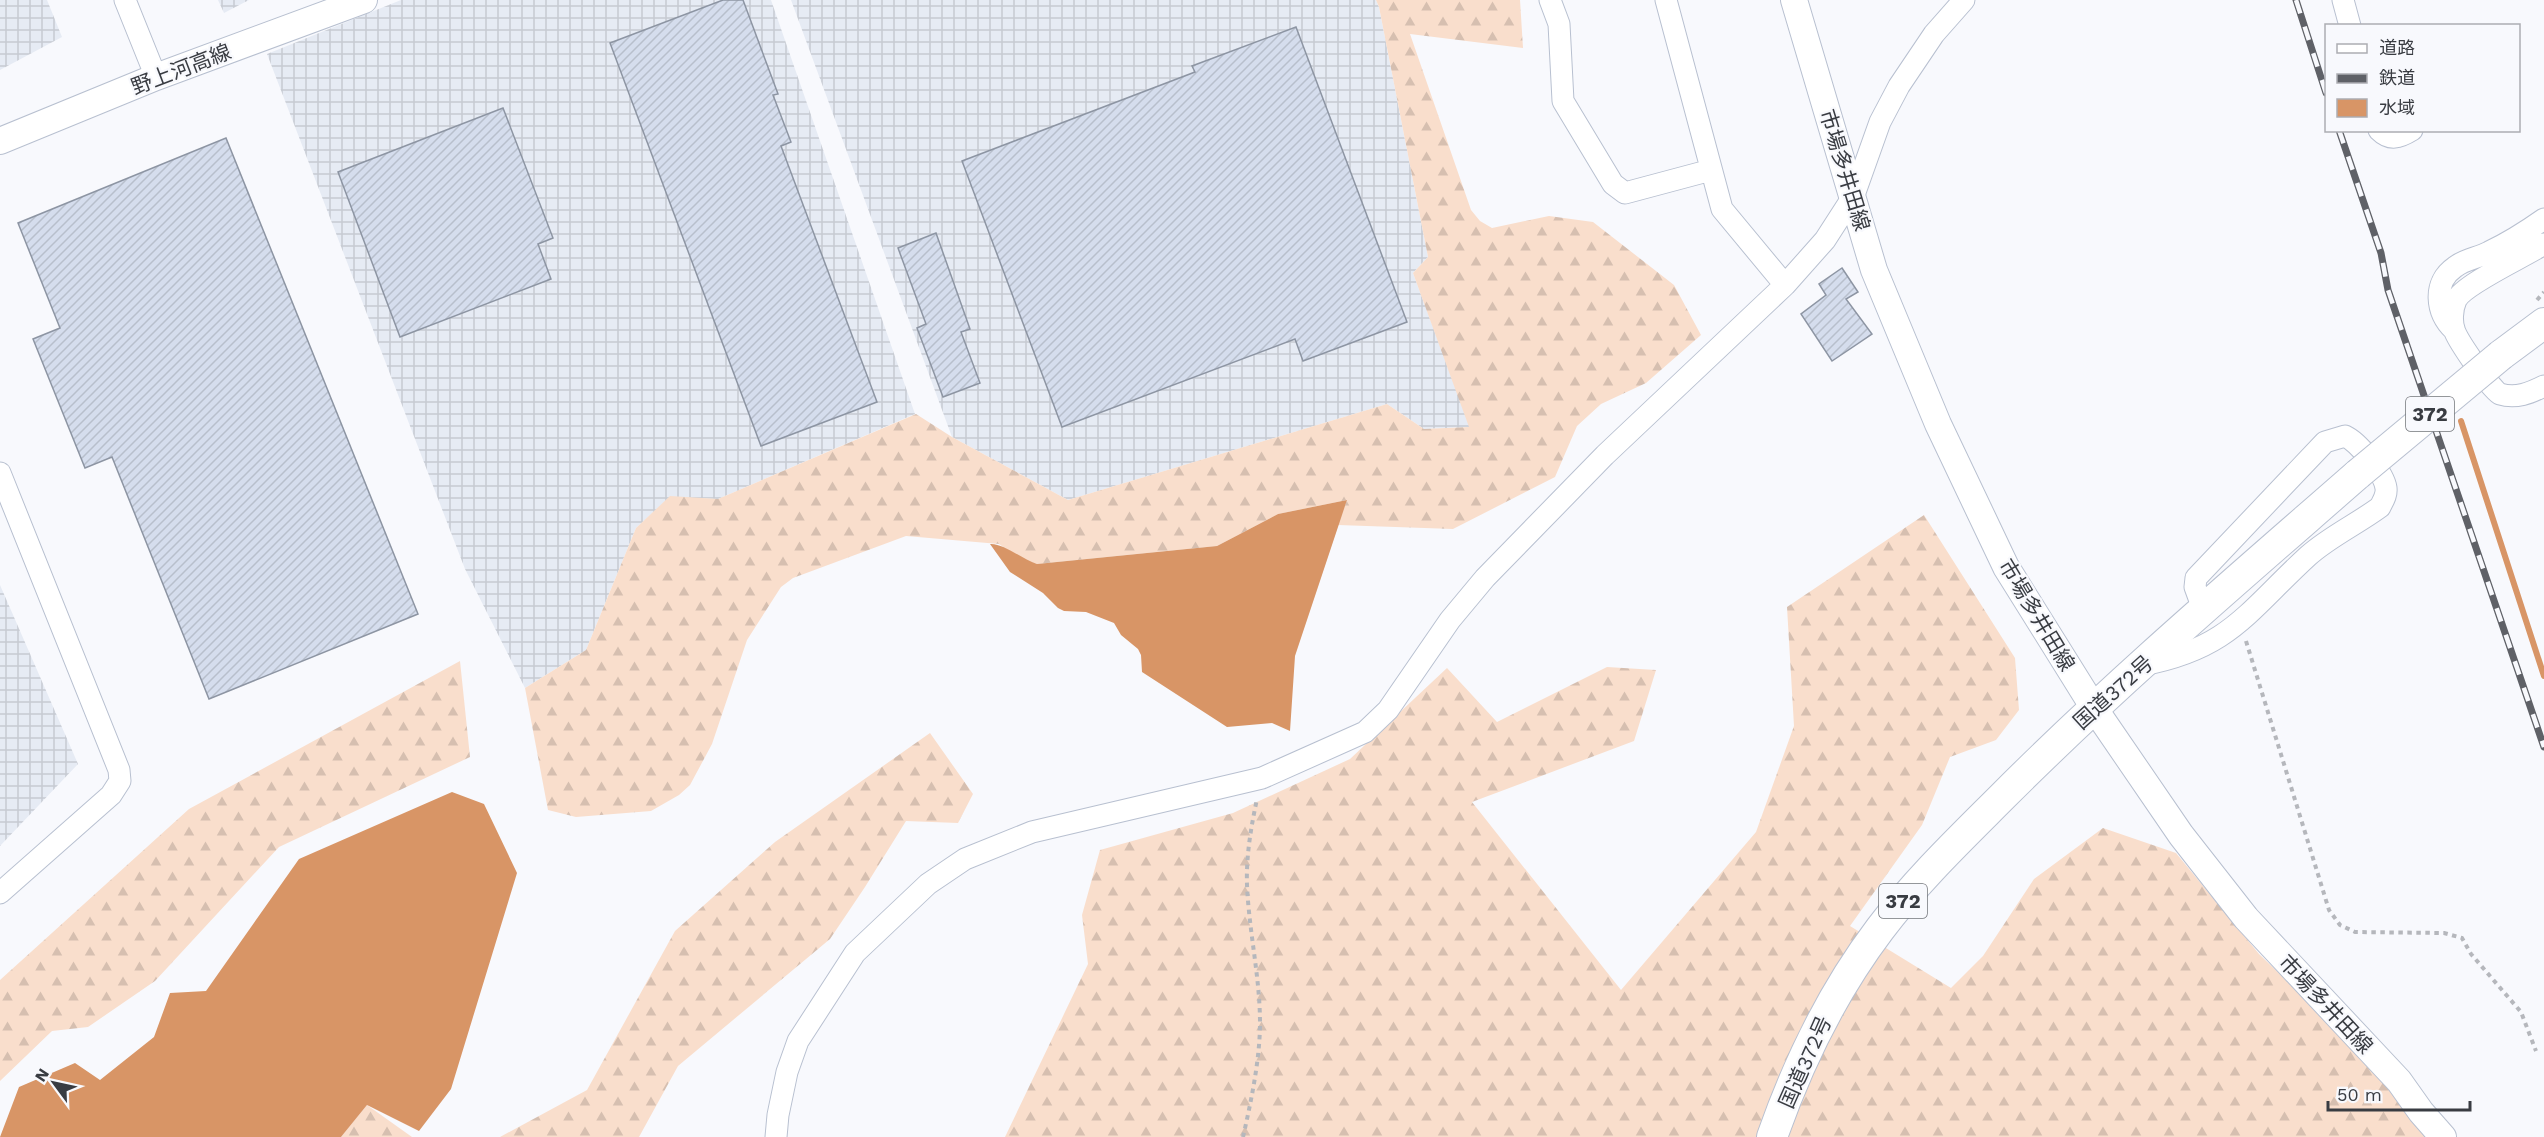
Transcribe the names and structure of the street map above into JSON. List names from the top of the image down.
{
  "streets": {
    "highway": ["372", "国道372号"],
    "main road": ["野上河高線", "市場多井田線"]
  },
  "crossings": [
    ["市場多井田線", "国道372号"]
  ],
  "legend": ["道路", "鉄道", "水域"],
  "scale_bar": "50 m",
  "north": "top left"
}
